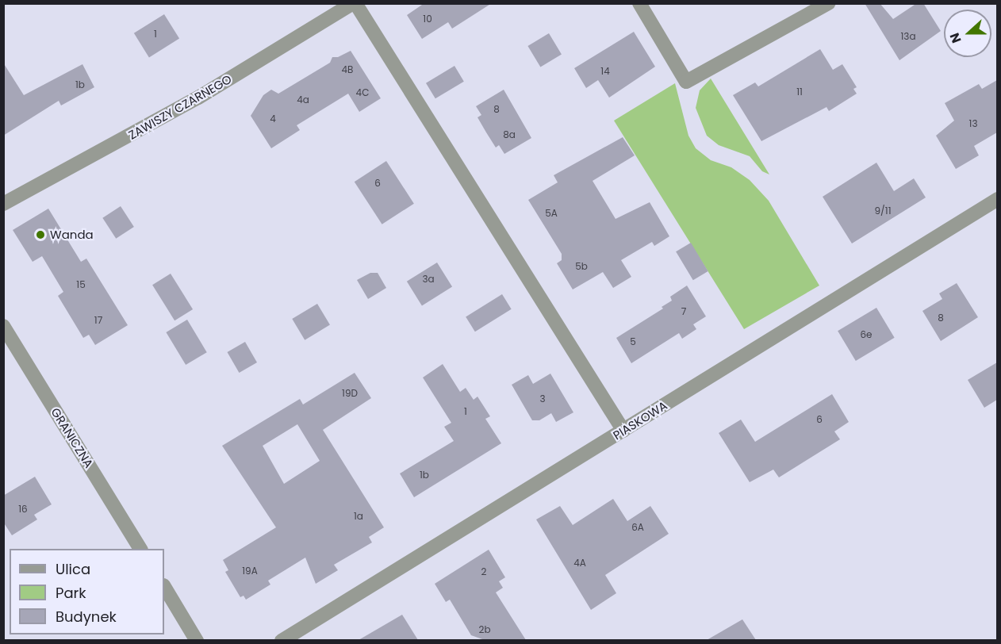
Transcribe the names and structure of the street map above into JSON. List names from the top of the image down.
{
  "streets": {
    "street": ["ZAWISZY CZARNEGO", "PIASKOWA", "GRANICZNA"]
  },
  "places": ["Wanda"],
  "house_numbers": [
    "10",
    "1",
    "13a",
    "4B",
    "14",
    "1b",
    "11",
    "4C",
    "4a",
    "8",
    "4",
    "13",
    "8a",
    "6",
    "9/11",
    "5A",
    "5b",
    "3a",
    "15",
    "7",
    "8",
    "17",
    "6e",
    "5",
    "19D",
    "3",
    "1",
    "6",
    "1b",
    "16",
    "1a",
    "6A",
    "4A",
    "19A",
    "2",
    "2b"
  ],
  "legend": ["Ulica", "Park", "Budynek"],
  "north": "left"
}
